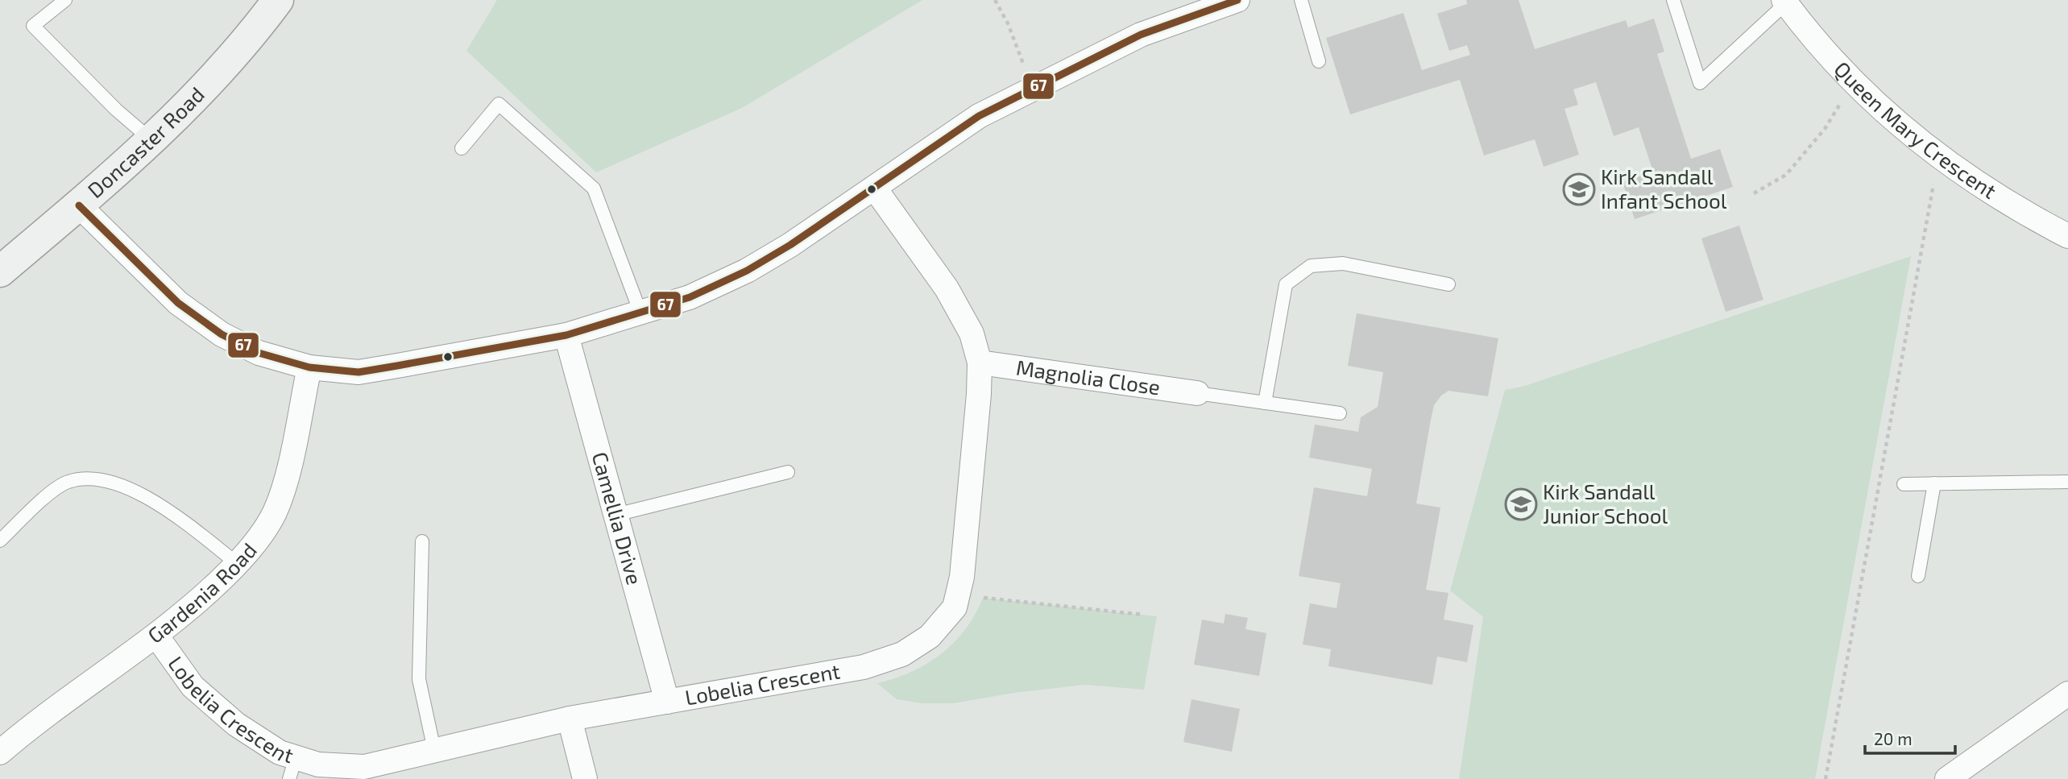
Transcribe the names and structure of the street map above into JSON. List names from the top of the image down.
{
  "streets": {
    "street": [
      "Queen Mary Crescent",
      "Doncaster Road",
      "Magnolia Close",
      "Camellia Drive",
      "Gardenia Road",
      "Lobelia Crescent"
    ]
  },
  "crossings": [
    ["Magnolia Close", "Lobelia Crescent"],
    ["Camellia Drive", "Lobelia Crescent"],
    ["Gardenia Road", "Lobelia Crescent"]
  ],
  "places": {
    "school or university": ["Kirk Sandall Infant School", "Kirk Sandall Junior School"]
  },
  "lines": ["transit line 67"],
  "scale_bar": "20 m"
}
